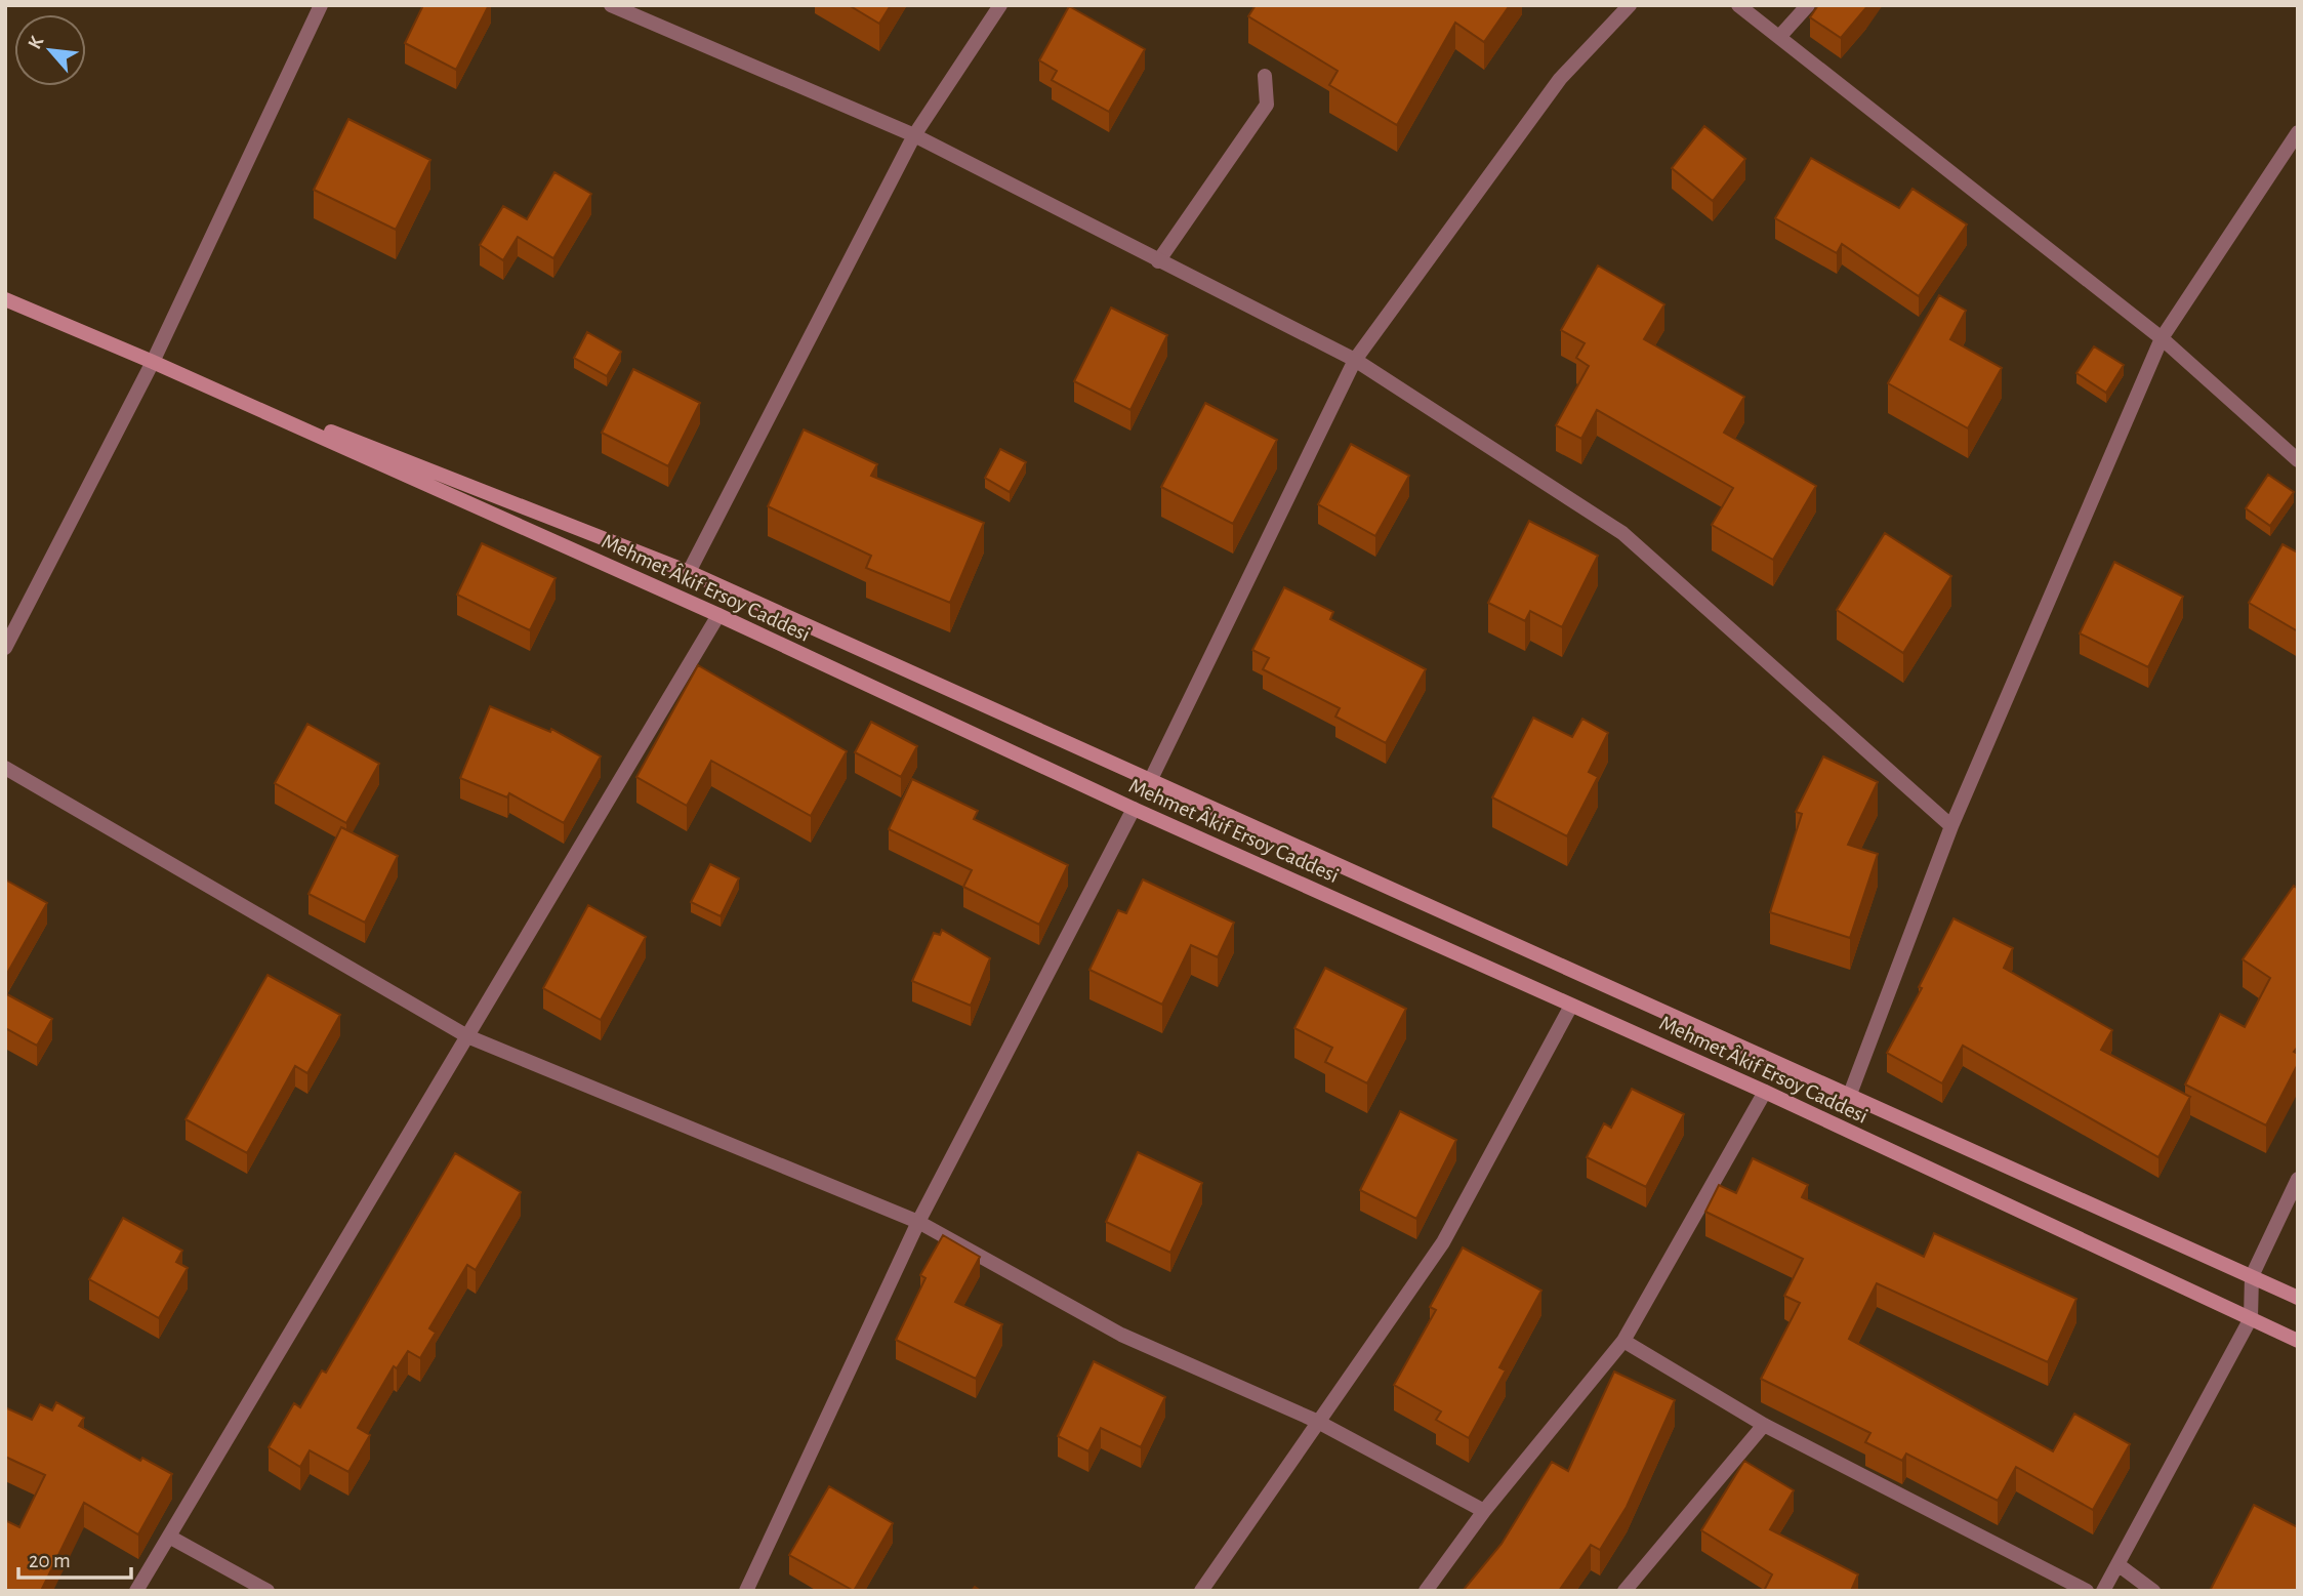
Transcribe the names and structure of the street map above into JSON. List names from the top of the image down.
{
  "streets": {
    "main road": ["Mehmet Âkif Ersoy Caddesi"]
  },
  "scale_bar": "20 m",
  "north": "top left"
}
